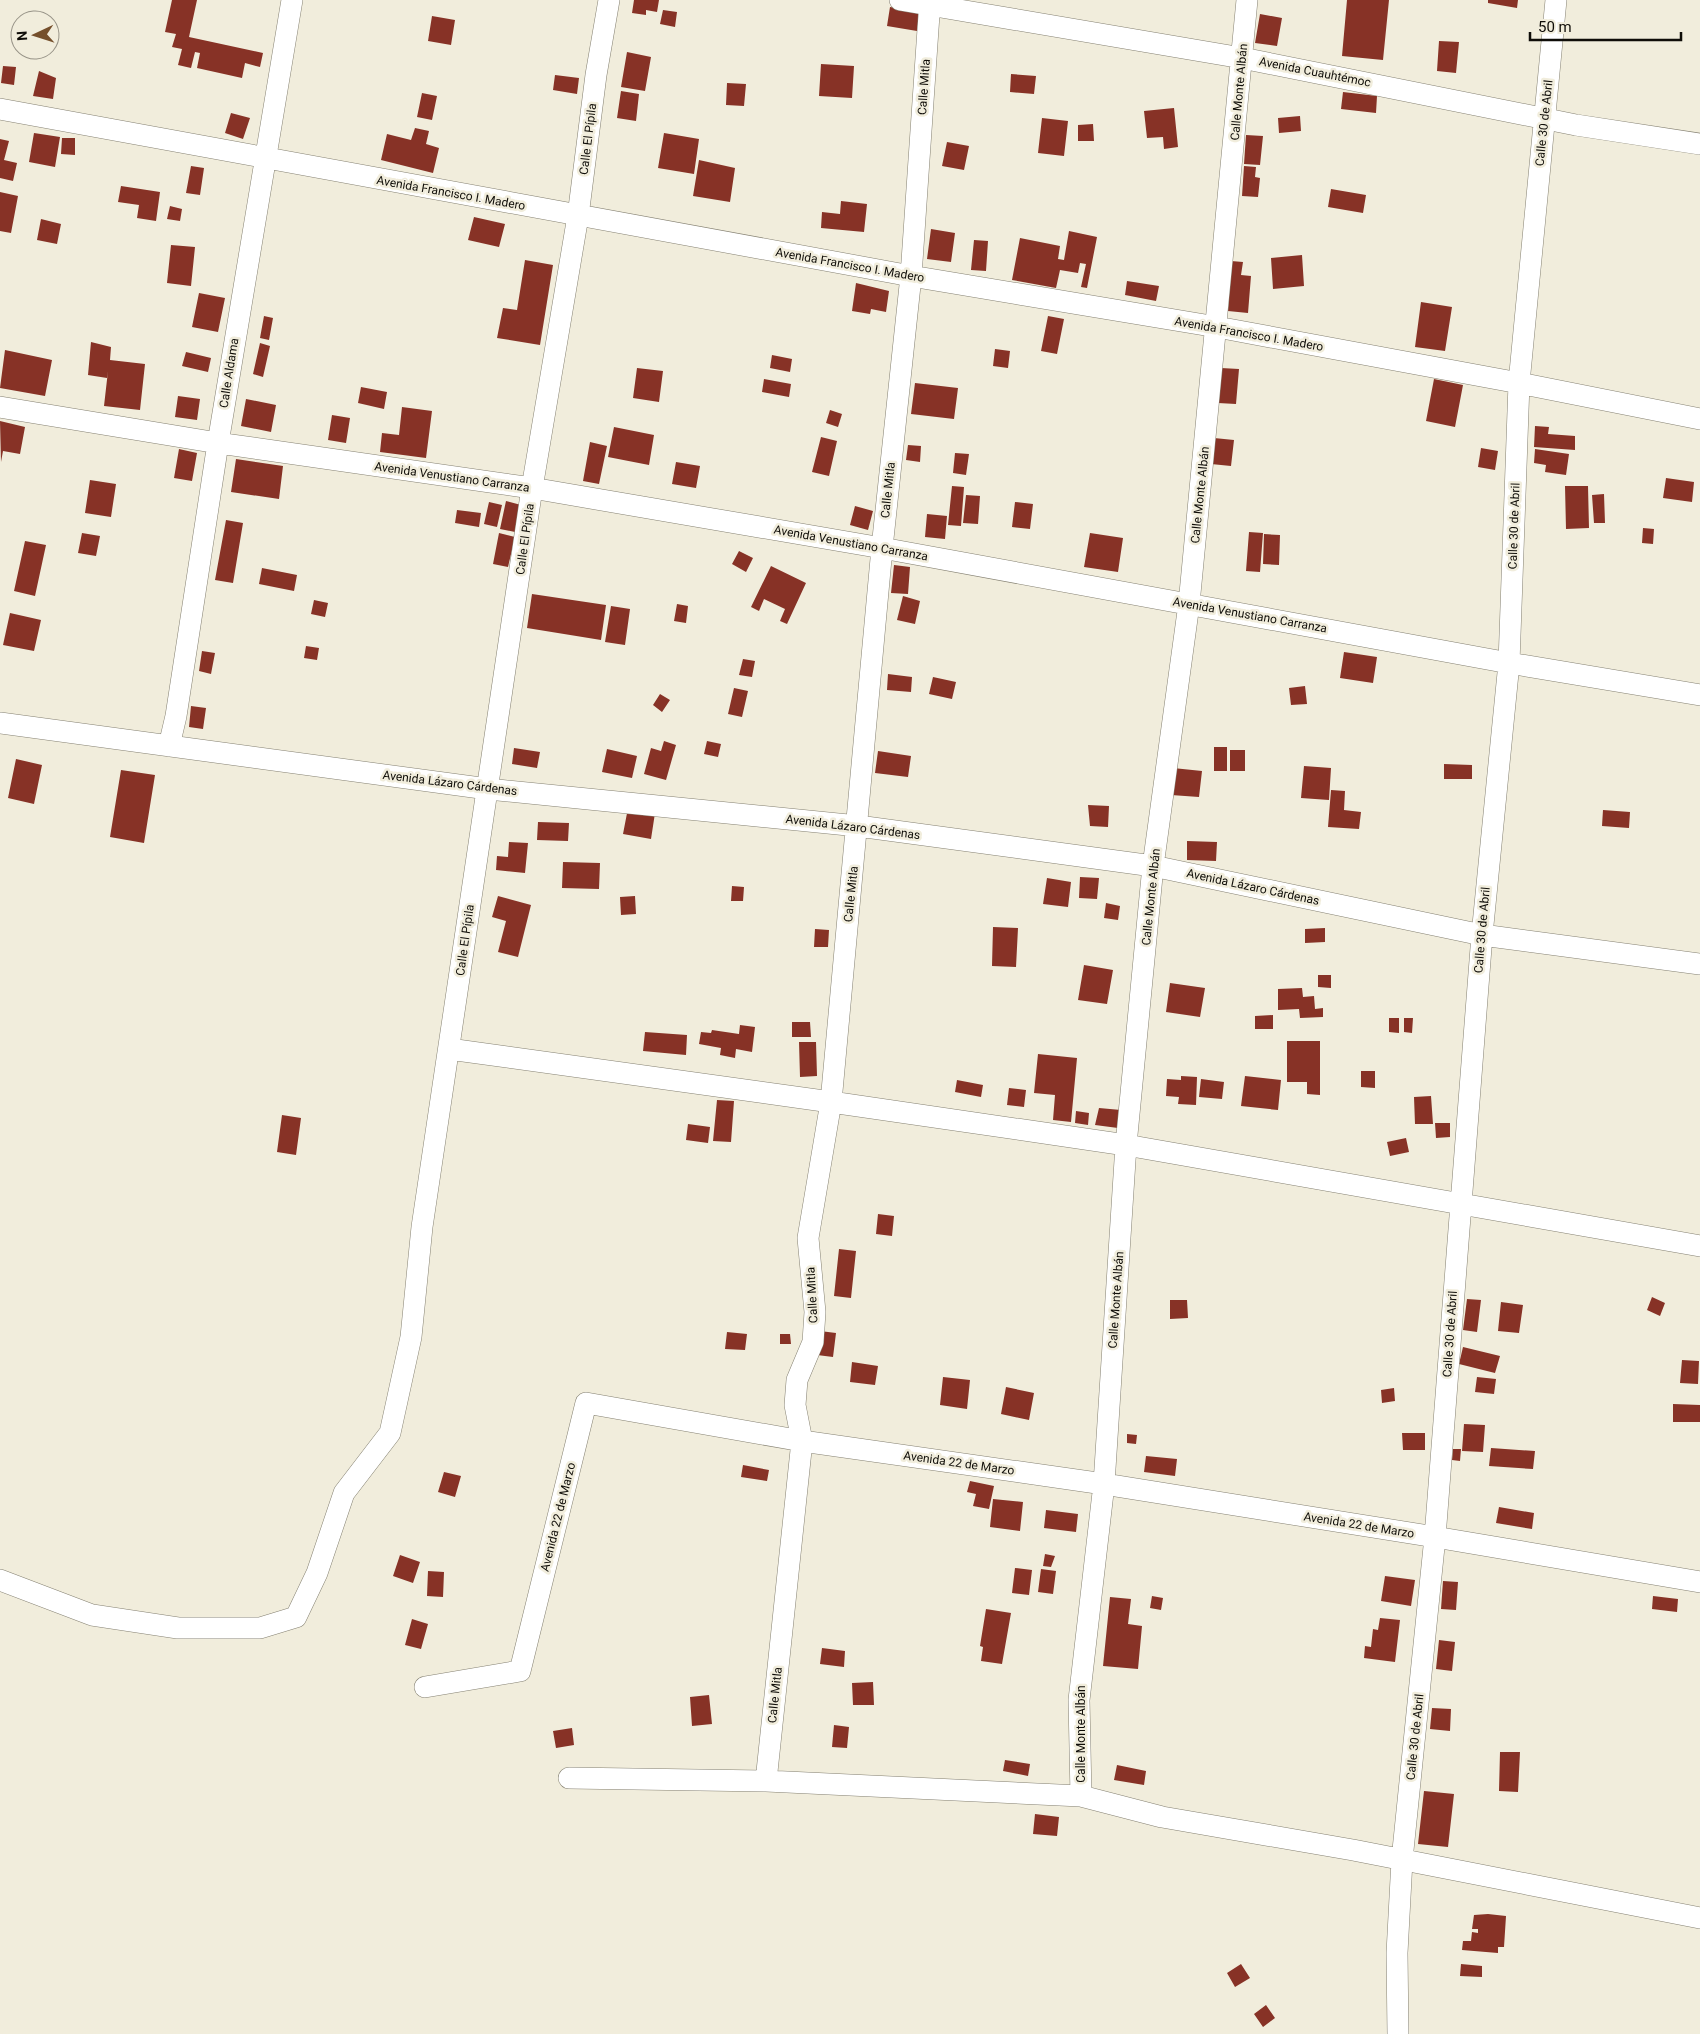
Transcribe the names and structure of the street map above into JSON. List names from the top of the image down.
{
  "streets": {
    "street": [
      "Avenida Cuauhtémoc",
      "Calle Mitla",
      "Calle Monte Albán",
      "Calle 30 de Abril",
      "Calle El Pípila",
      "Avenida Francisco I. Madero",
      "Calle Aldama",
      "Avenida Venustiano Carranza",
      "Avenida Lázaro Cárdenas",
      "Avenida 22 de Marzo"
    ]
  },
  "crossings": [
    ["Avenida Cuauhtémoc", "Calle Mitla"],
    ["Avenida Cuauhtémoc", "Calle Monte Albán"],
    ["Avenida Cuauhtémoc", "Calle 30 de Abril"],
    ["Calle Mitla", "Avenida Francisco I. Madero"],
    ["Calle Mitla", "Avenida Venustiano Carranza"],
    ["Calle Mitla", "Avenida Lázaro Cárdenas"],
    ["Calle Mitla", "Avenida 22 de Marzo"],
    ["Calle Monte Albán", "Avenida Francisco I. Madero"],
    ["Calle Monte Albán", "Avenida Venustiano Carranza"],
    ["Calle Monte Albán", "Avenida Lázaro Cárdenas"],
    ["Calle Monte Albán", "Avenida 22 de Marzo"],
    ["Calle 30 de Abril", "Avenida Francisco I. Madero"],
    ["Calle 30 de Abril", "Avenida Venustiano Carranza"],
    ["Calle 30 de Abril", "Avenida Lázaro Cárdenas"],
    ["Calle 30 de Abril", "Avenida 22 de Marzo"],
    ["Calle El Pípila", "Avenida Francisco I. Madero"],
    ["Calle El Pípila", "Avenida Venustiano Carranza"],
    ["Calle El Pípila", "Avenida Lázaro Cárdenas"],
    ["Avenida Francisco I. Madero", "Calle Aldama"],
    ["Calle Aldama", "Avenida Venustiano Carranza"],
    ["Calle Aldama", "Avenida Lázaro Cárdenas"]
  ],
  "scale_bar": "50 m",
  "north": "left"
}
